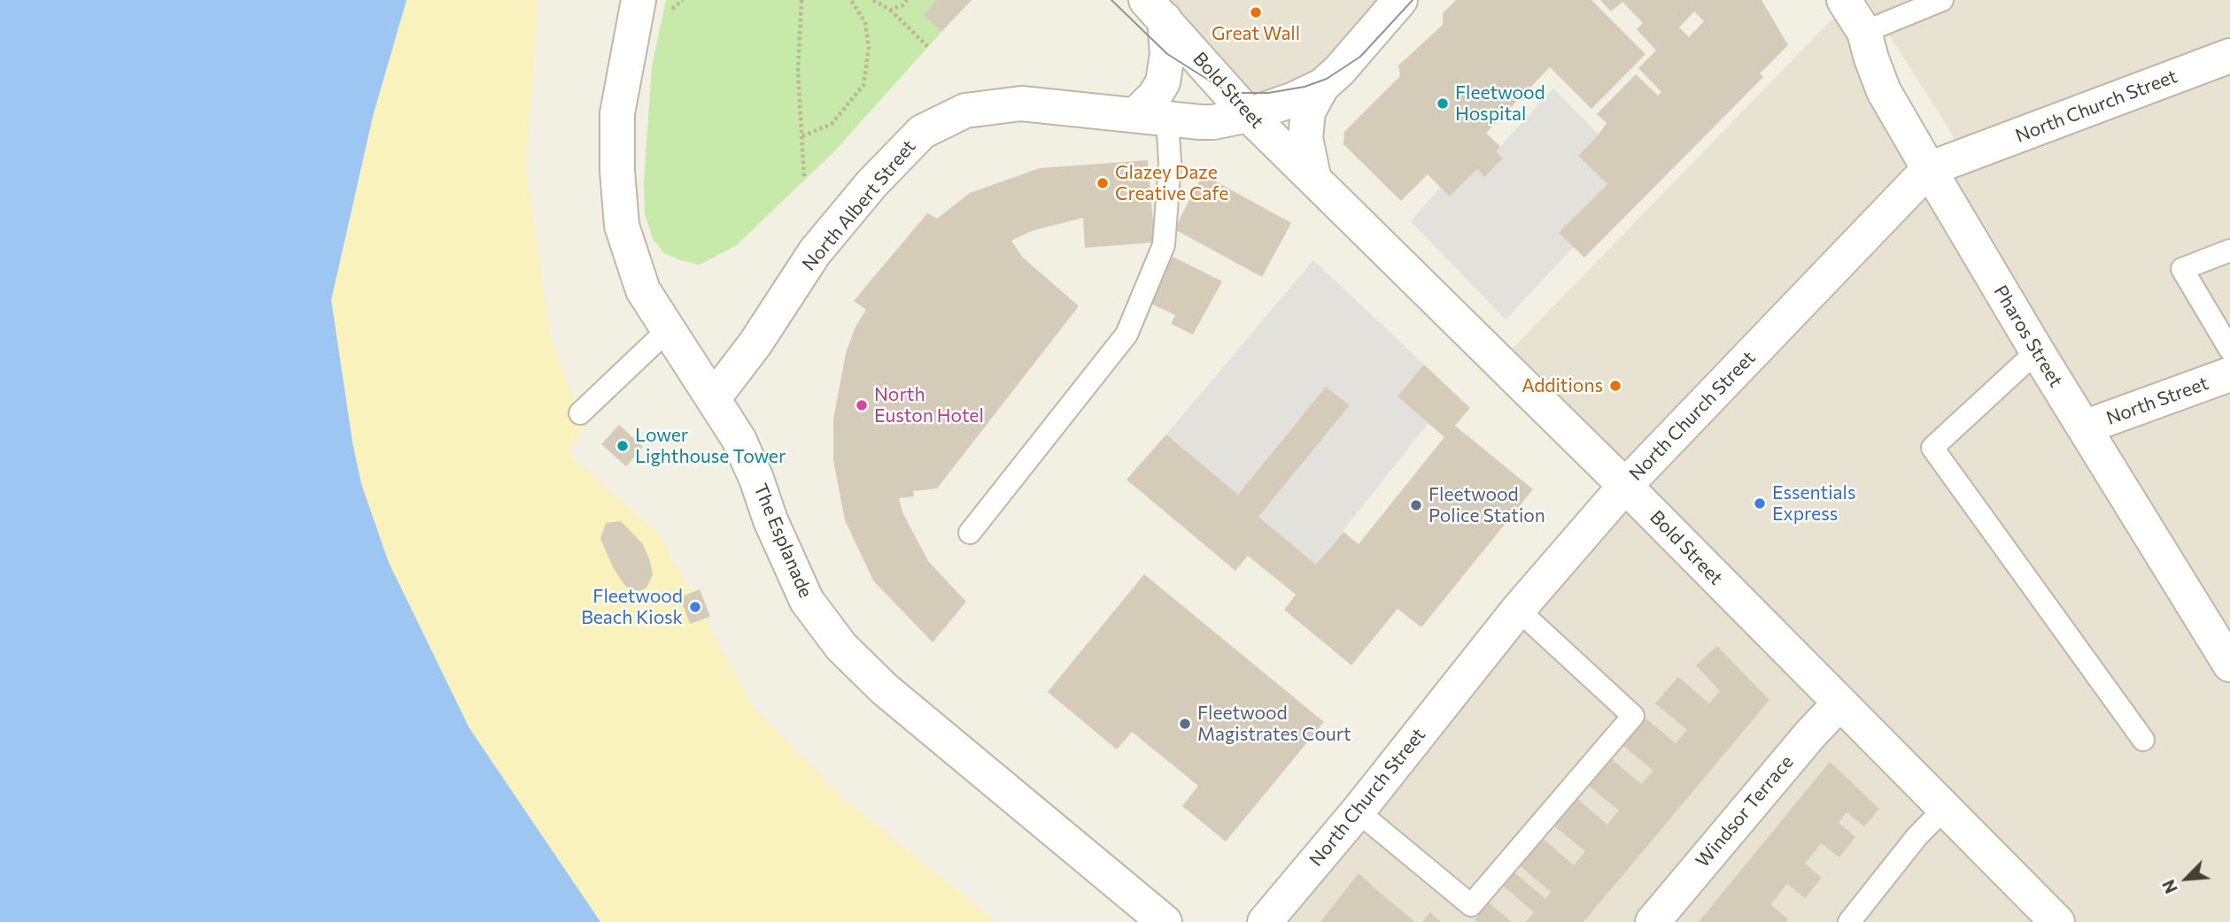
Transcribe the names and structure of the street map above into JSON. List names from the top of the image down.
{
  "streets": {
    "street": [
      "Bold Street",
      "North Church Street",
      "North Albert Street",
      "Pharos Street",
      "North Street",
      "The Esplanade",
      "Windsor Terrace"
    ]
  },
  "crossings": [
    ["Bold Street", "North Church Street"],
    ["Bold Street", "North Albert Street"],
    ["Bold Street", "Windsor Terrace"],
    ["North Church Street", "Pharos Street"],
    ["North Albert Street", "The Esplanade"],
    ["Pharos Street", "North Street"]
  ],
  "places": [
    "Great Wall",
    "Fleetwood Hospital",
    "Glazey Daze Creative Cafe",
    "Additions",
    "North Euston Hotel",
    "Lower Lighthouse Tower",
    "Essentials Express",
    "Fleetwood Police Station",
    "Fleetwood Beach Kiosk",
    "Fleetwood Magistrates Court"
  ],
  "north": "bottom left"
}
